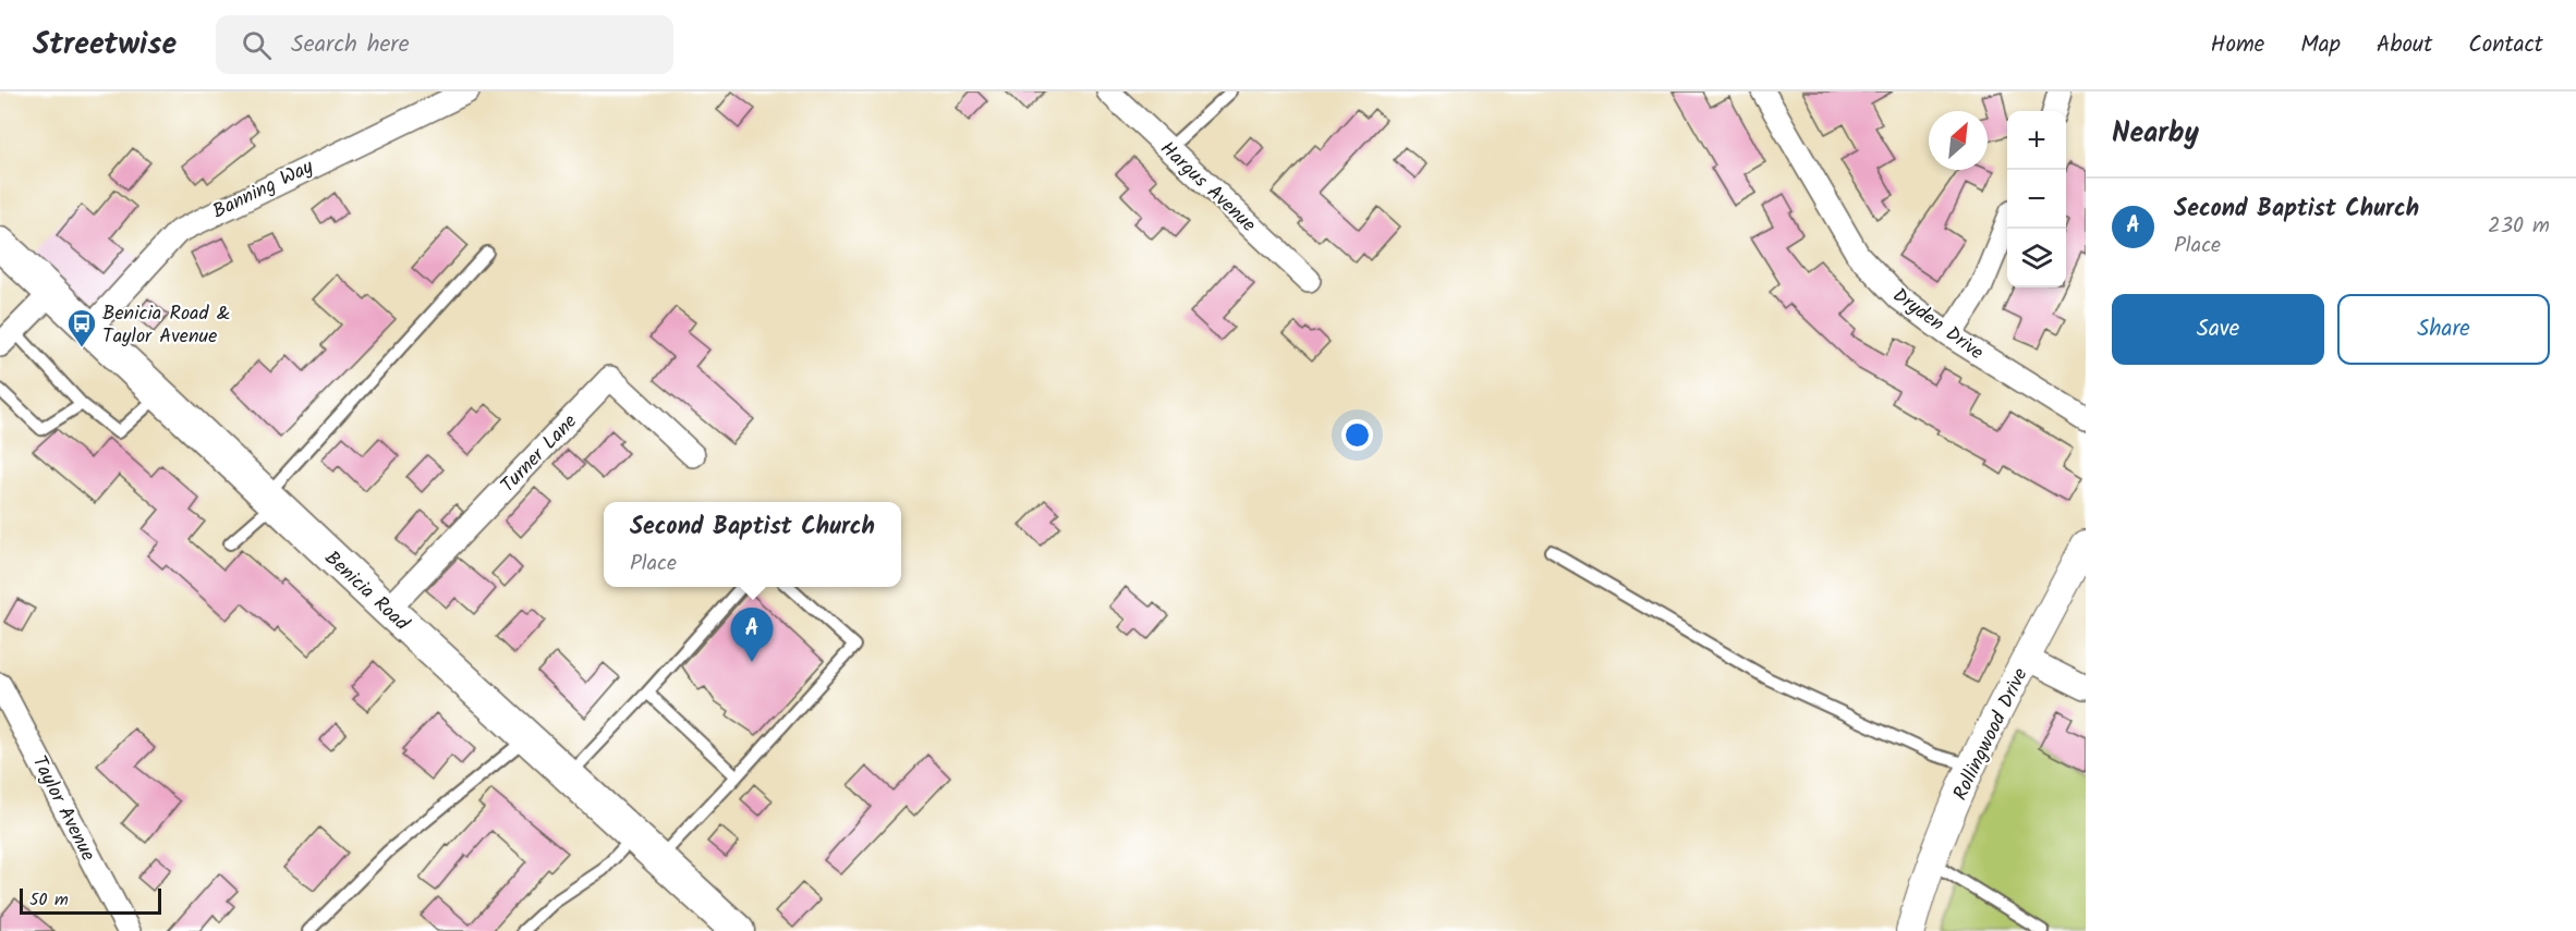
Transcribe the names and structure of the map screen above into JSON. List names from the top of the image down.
{
  "streets": {
    "main road": ["Benicia Road"],
    "street": [
      "Hargus Avenue",
      "Banning Way",
      "Dryden Drive",
      "Turner Lane",
      "Rollingwood Drive",
      "Taylor Avenue"
    ]
  },
  "crossings": [
    ["Banning Way", "Benicia Road"],
    ["Turner Lane", "Benicia Road"]
  ],
  "places": {
    "bus stop": ["Benicia Road & Taylor Avenue"]
  },
  "scale_bar": "50 m",
  "north": "top right",
  "page": {
    "header": "Streetwise",
    "search": "Search here",
    "nav": [
      "Home",
      "Map",
      "About",
      "Contact"
    ],
    "heading": "Nearby",
    "map_buttons": ["+", "−"],
    "list": [
      {
        "mark": "A",
        "name": "Second Baptist Church",
        "note": "Place",
        "value": "230 m"
      }
    ],
    "buttons": ["Save", "Share"],
    "popup": ["Second Baptist Church", "Place"],
    "pins": "A",
    "scale": "50 m"
  }
}
